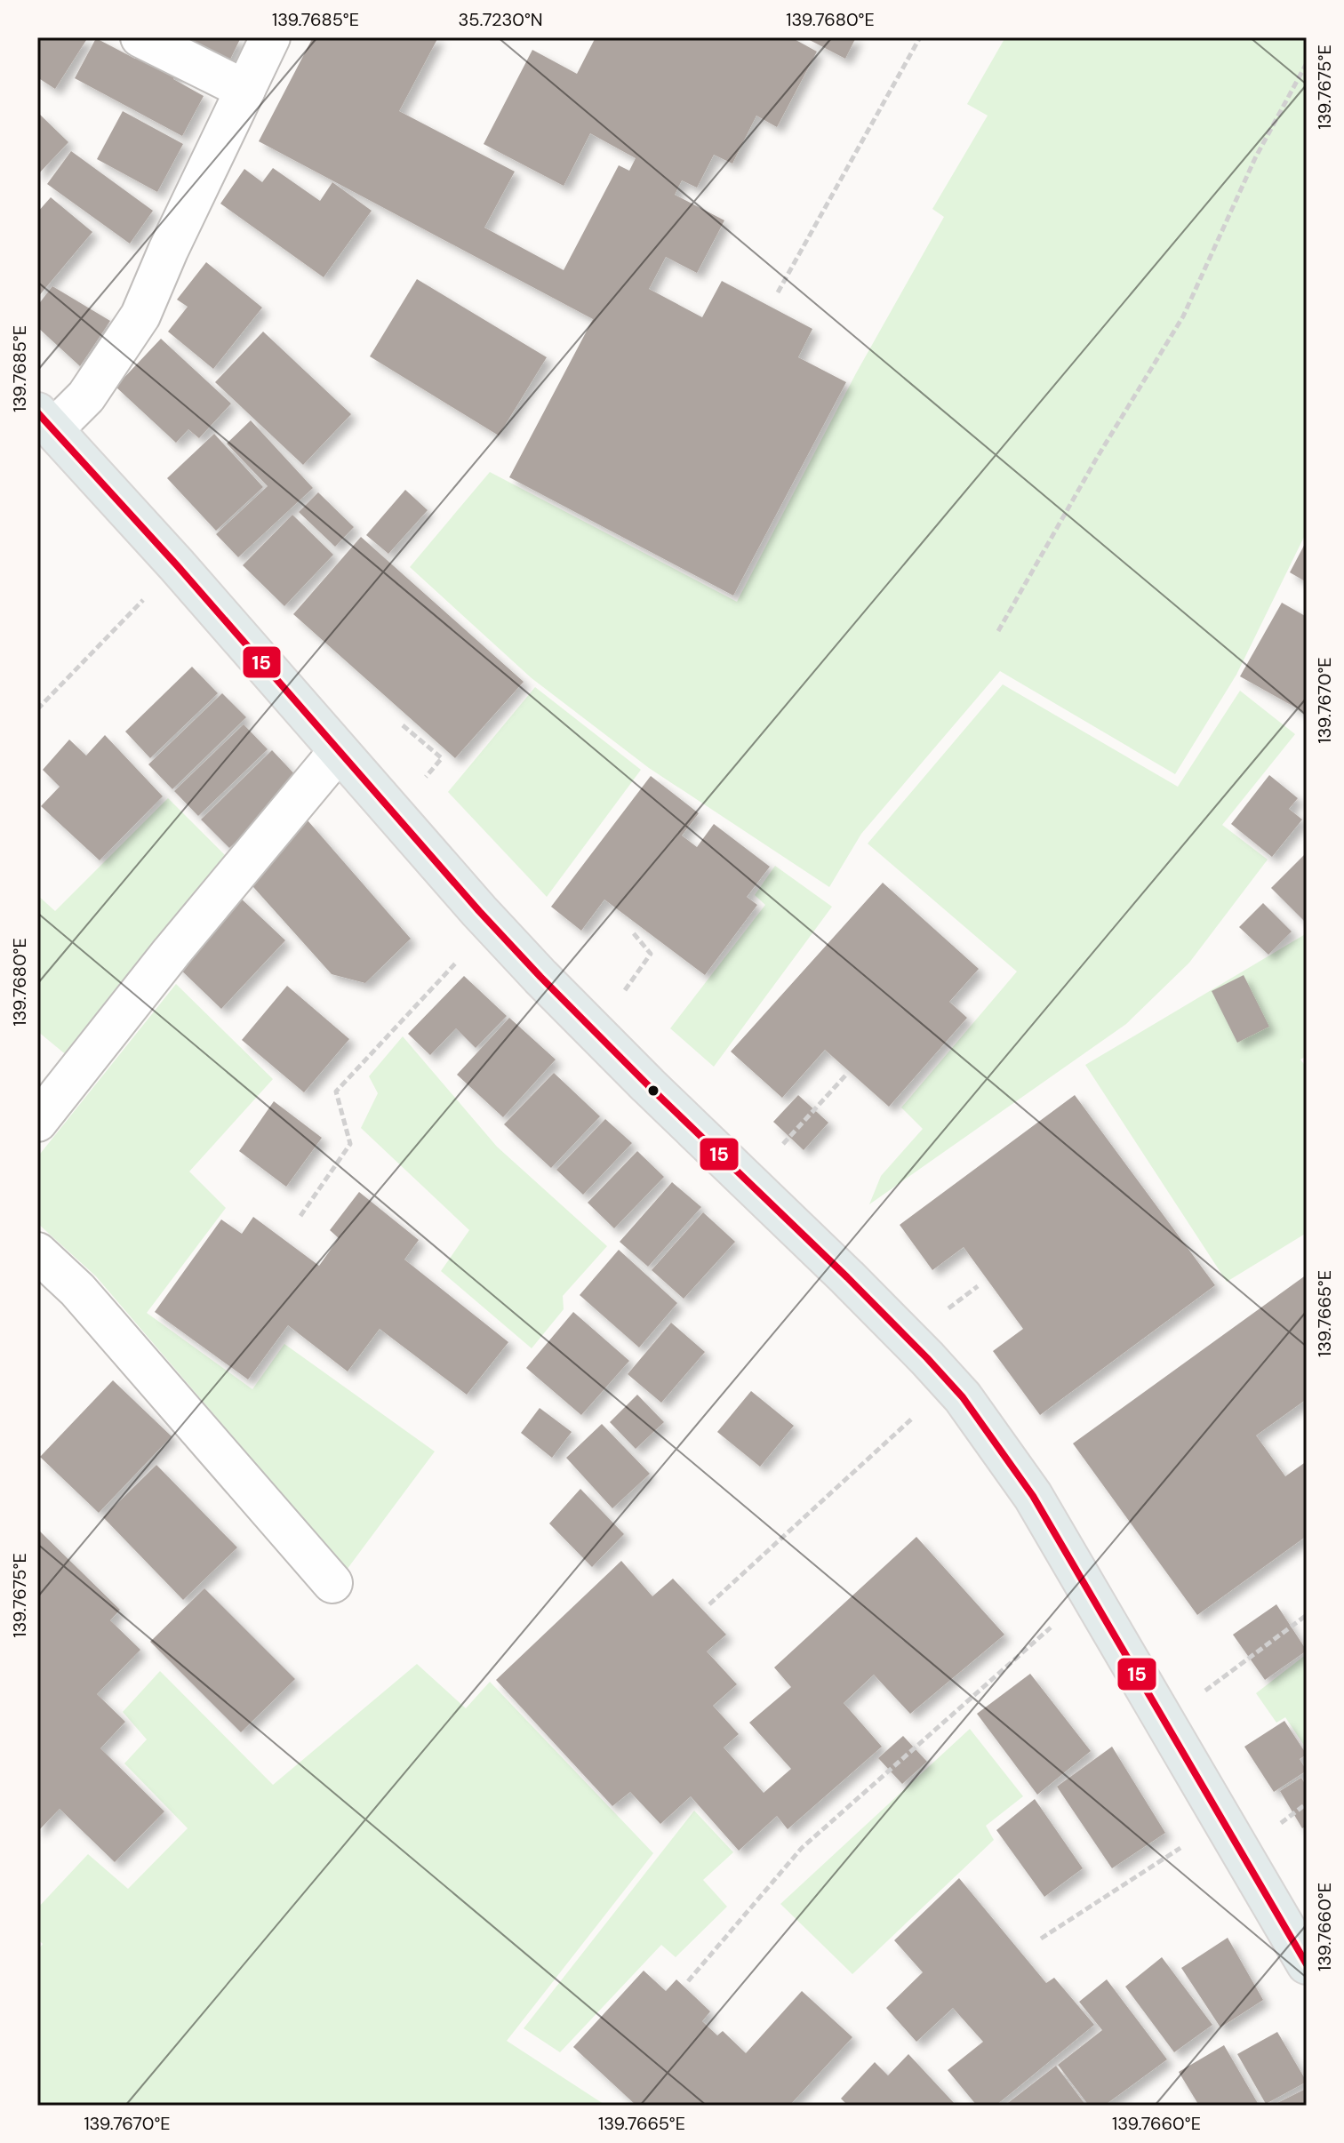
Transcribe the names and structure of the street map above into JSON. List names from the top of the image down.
{
  "lines": ["transit line 15"],
  "coordinates": [
    "139.7685°E",
    "35.7230°N",
    "139.7680°E",
    "139.7675°E",
    "139.7670°E",
    "139.7665°E",
    "139.7660°E"
  ]
}
